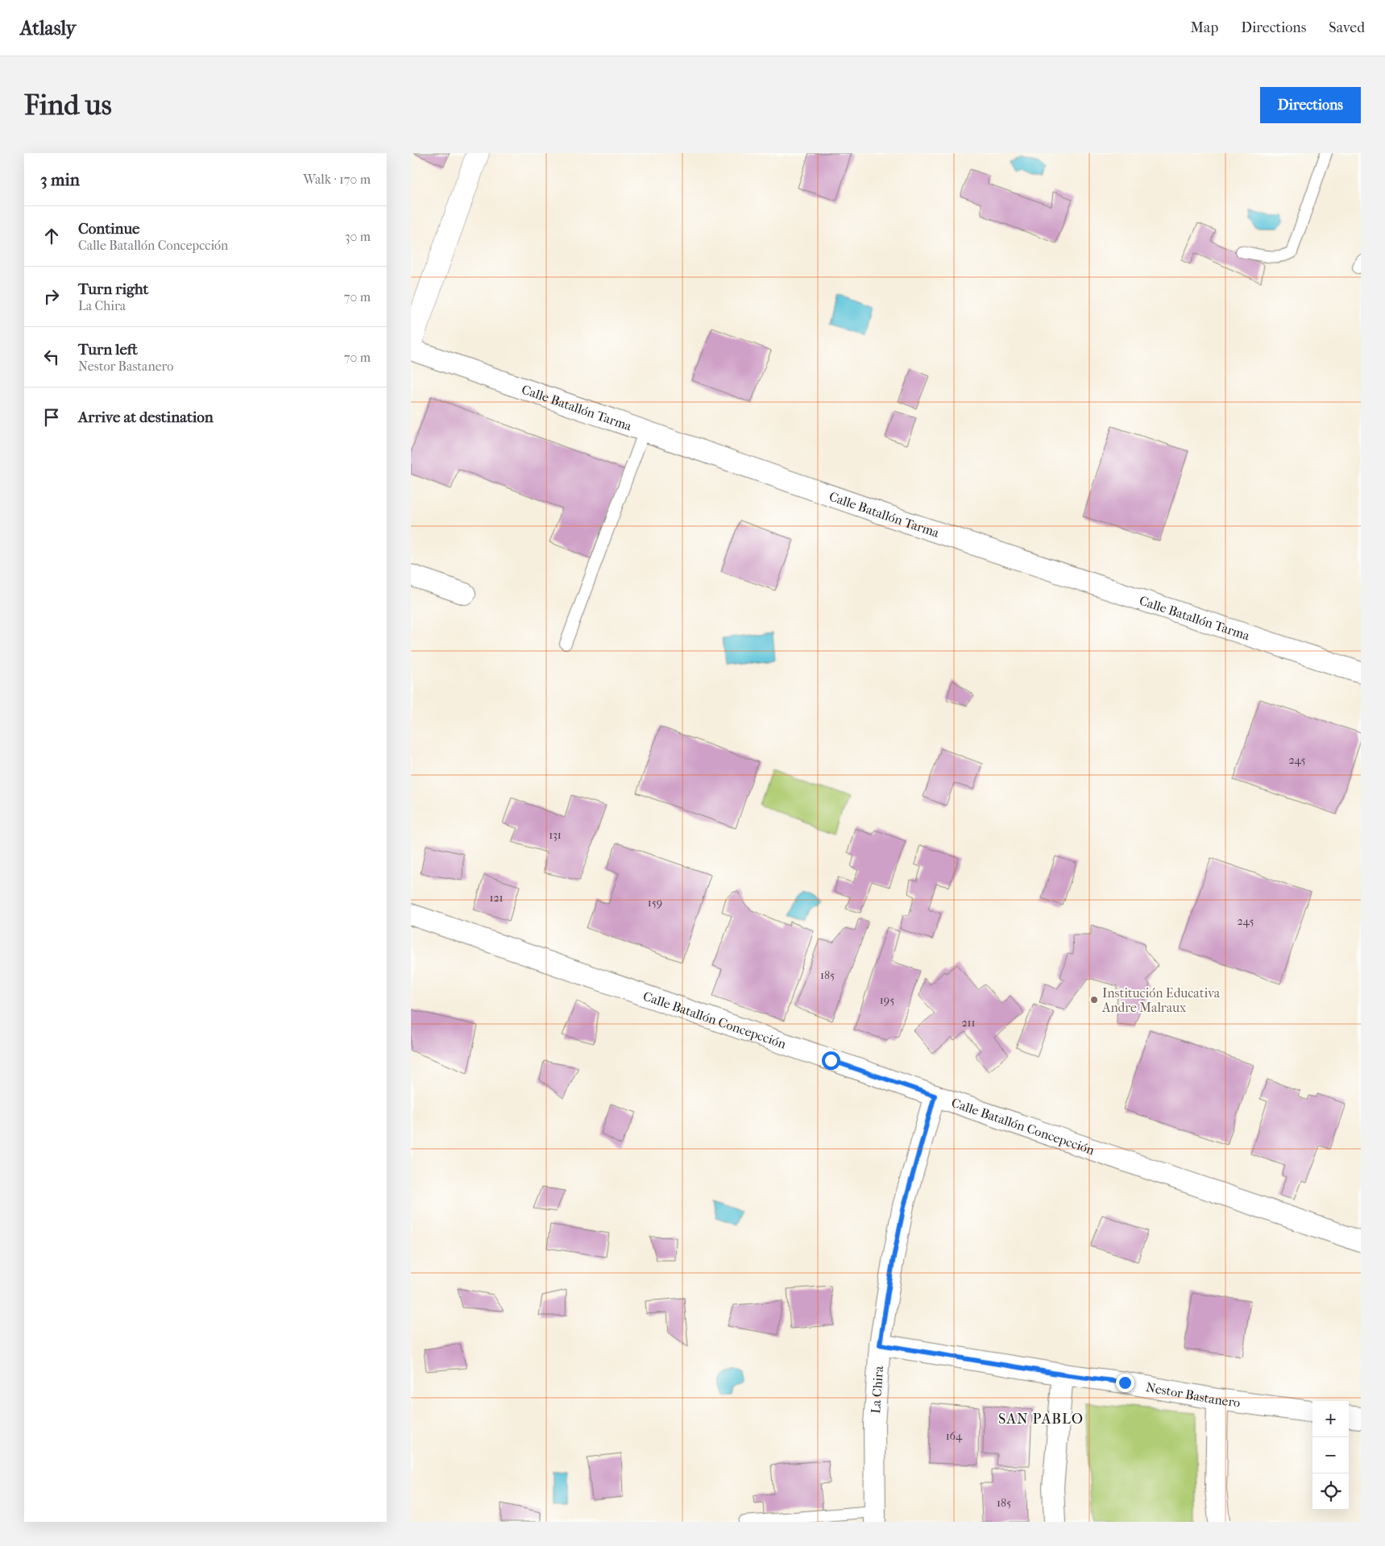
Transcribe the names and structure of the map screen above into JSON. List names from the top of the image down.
{
  "streets": {
    "street": [
      "Calle Batallón Tarma",
      "Calle Batallón Concepcción",
      "La Chira",
      "Nestor Bastanero"
    ]
  },
  "crossings": [
    ["Calle Batallón Concepcción", "La Chira"],
    ["La Chira", "Nestor Bastanero"]
  ],
  "districts": ["SAN PABLO"],
  "places": ["Institución Educativa Andre Malraux"],
  "house_numbers": [
    "245",
    "131",
    "121",
    "159",
    "245",
    "185",
    "195",
    "211",
    "164",
    "185"
  ],
  "page": {
    "header": "Atlasly",
    "nav": ["Map", "Directions", "Saved"],
    "buttons": "Directions",
    "title": "Find us",
    "heading": ["3 min", "Walk · 170 m"],
    "list": [
      ["Continue", "Calle Batallón Concepcción", "30 m"],
      ["Turn right", "La Chira", "70 m"],
      ["Turn left", "Nestor Bastanero", "70 m"],
      "Arrive at destination"
    ],
    "map_buttons": ["+", "−"]
  }
}
